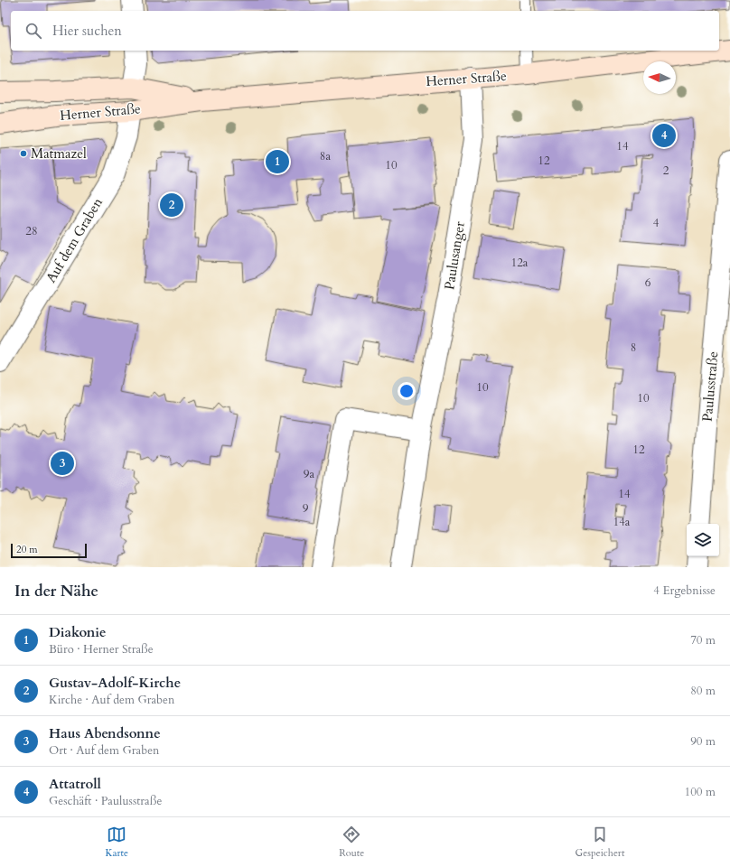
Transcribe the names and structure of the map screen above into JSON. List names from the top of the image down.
{
  "streets": {
    "main road": ["Herner Straße"],
    "street": ["Auf dem Graben", "Paulusanger", "Paulusstraße"]
  },
  "crossings": [
    ["Herner Straße", "Auf dem Graben"],
    ["Herner Straße", "Paulusanger"]
  ],
  "places": ["Matmazel"],
  "house_numbers": [
    "14",
    "8a",
    "12",
    "10",
    "2",
    "4",
    "28",
    "12a",
    "6",
    "8",
    "10",
    "10",
    "12",
    "9a",
    "14",
    "9",
    "14a"
  ],
  "scale_bar": "20 m",
  "north": "left",
  "page": {
    "search": "Hier suchen",
    "pins": [
      "4",
      "1",
      "2",
      "3"
    ],
    "scale": "20 m",
    "heading": ["In der Nähe", "4 Ergebnisse"],
    "list": [
      {
        "mark": "1",
        "name": "Diakonie",
        "note": "Büro · Herner Straße",
        "value": "70 m"
      },
      {
        "mark": "2",
        "name": "Gustav-Adolf-Kirche",
        "note": "Kirche · Auf dem Graben",
        "value": "80 m"
      },
      {
        "mark": "3",
        "name": "Haus Abendsonne",
        "note": "Ort · Auf dem Graben",
        "value": "90 m"
      },
      {
        "mark": "4",
        "name": "Attatroll",
        "note": "Geschäft · Paulusstraße",
        "value": "100 m"
      }
    ],
    "nav": ["Karte", "Route", "Gespeichert"]
  }
}
